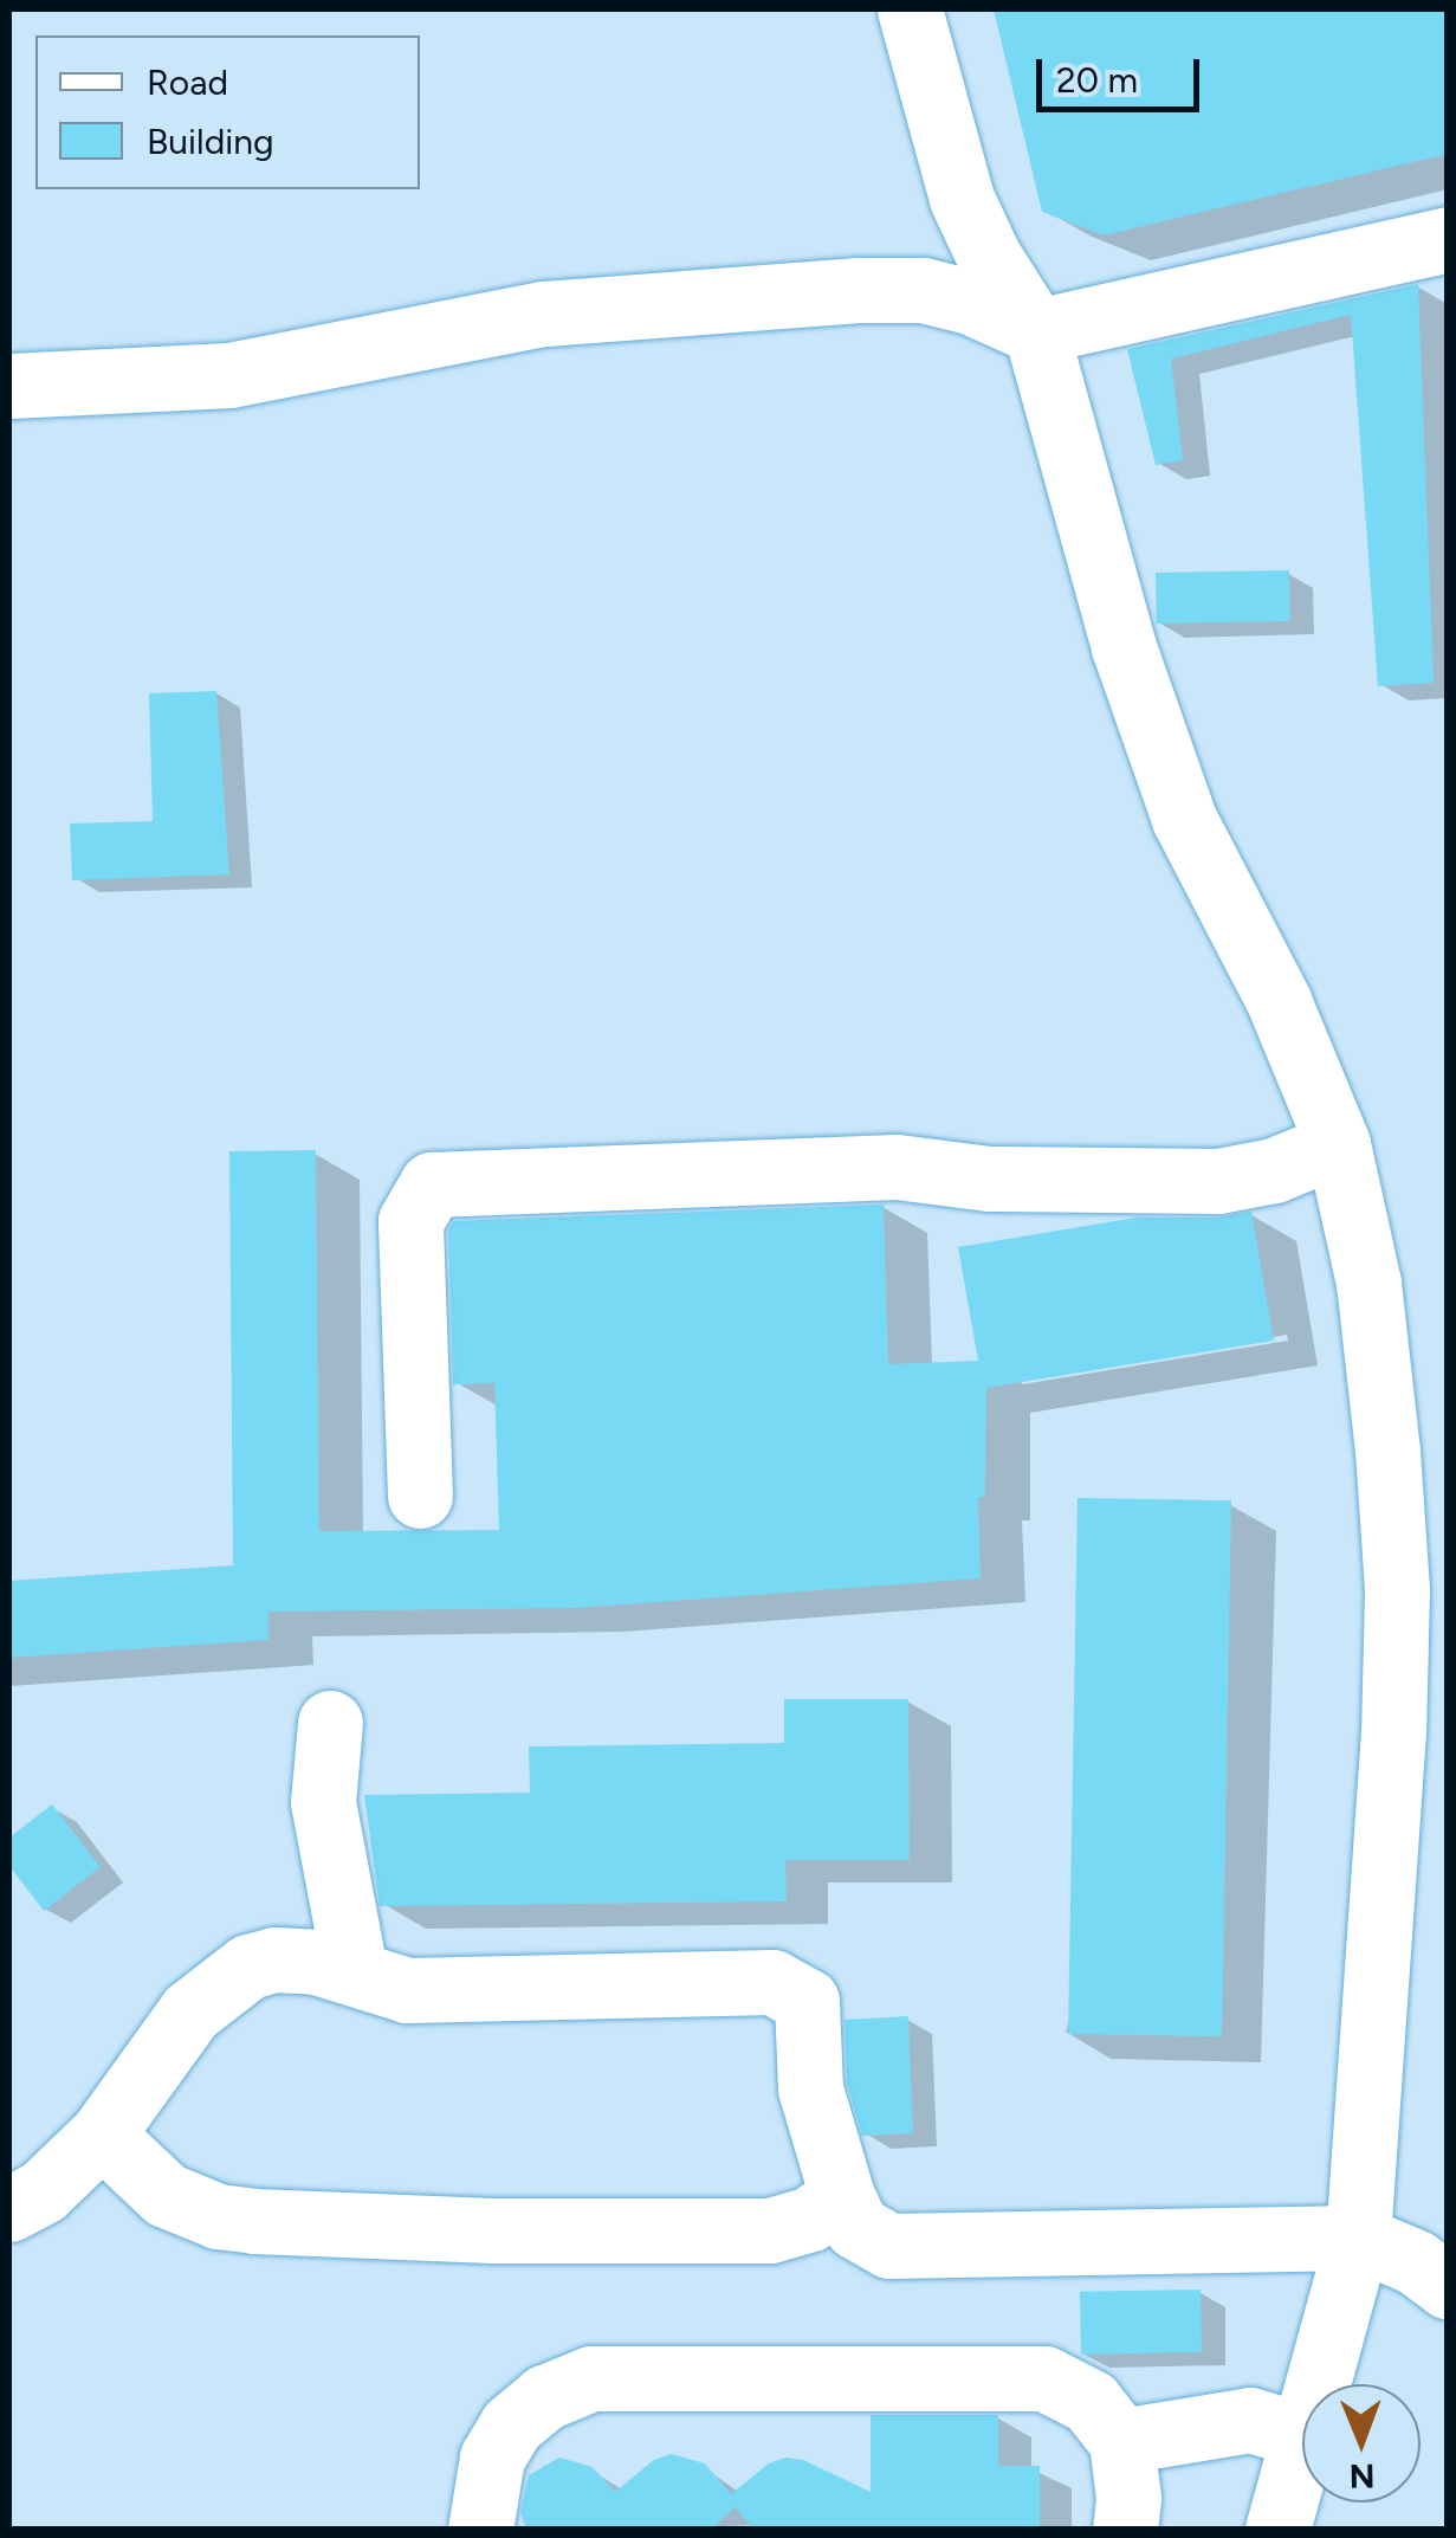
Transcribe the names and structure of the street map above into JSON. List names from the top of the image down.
{
  "legend": ["Road", "Building"],
  "scale_bar": "20 m",
  "north": "bottom"
}
